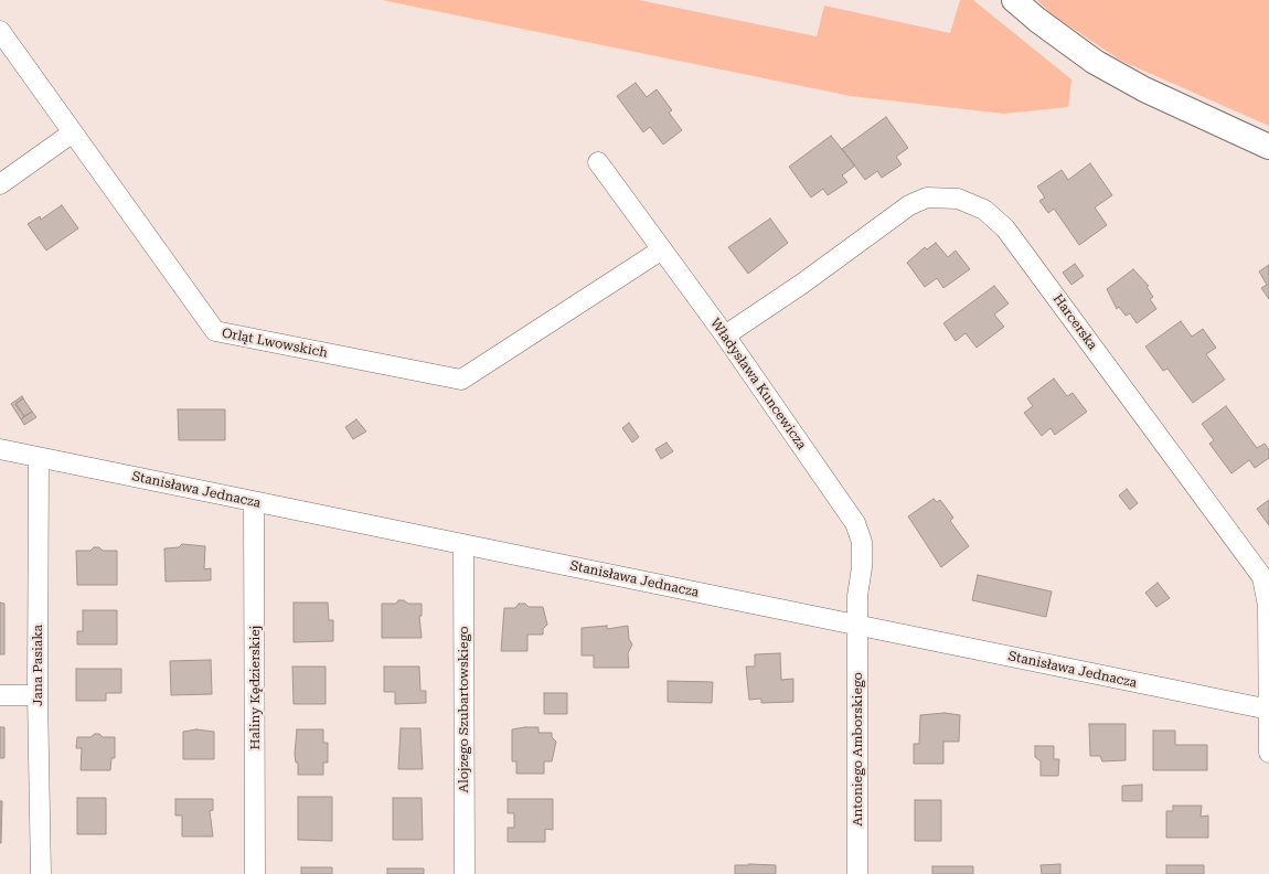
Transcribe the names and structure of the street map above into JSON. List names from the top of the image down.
{
  "streets": {
    "street": [
      "Harcerska",
      "Orląt Lwowskich",
      "Władysława Kuncewicza",
      "Stanisława Jednacza",
      "Jana Pasiaka",
      "Haliny Kędzierskiej",
      "Alojzego Szubartowskiego",
      "Antoniego Amborskiego"
    ]
  },
  "crossings": [
    ["Harcerska", "Władysława Kuncewicza"],
    ["Harcerska", "Stanisława Jednacza"],
    ["Orląt Lwowskich", "Władysława Kuncewicza"],
    ["Władysława Kuncewicza", "Stanisława Jednacza"],
    ["Władysława Kuncewicza", "Antoniego Amborskiego"],
    ["Stanisława Jednacza", "Jana Pasiaka"],
    ["Stanisława Jednacza", "Haliny Kędzierskiej"],
    ["Stanisława Jednacza", "Alojzego Szubartowskiego"],
    ["Stanisława Jednacza", "Antoniego Amborskiego"]
  ]
}
